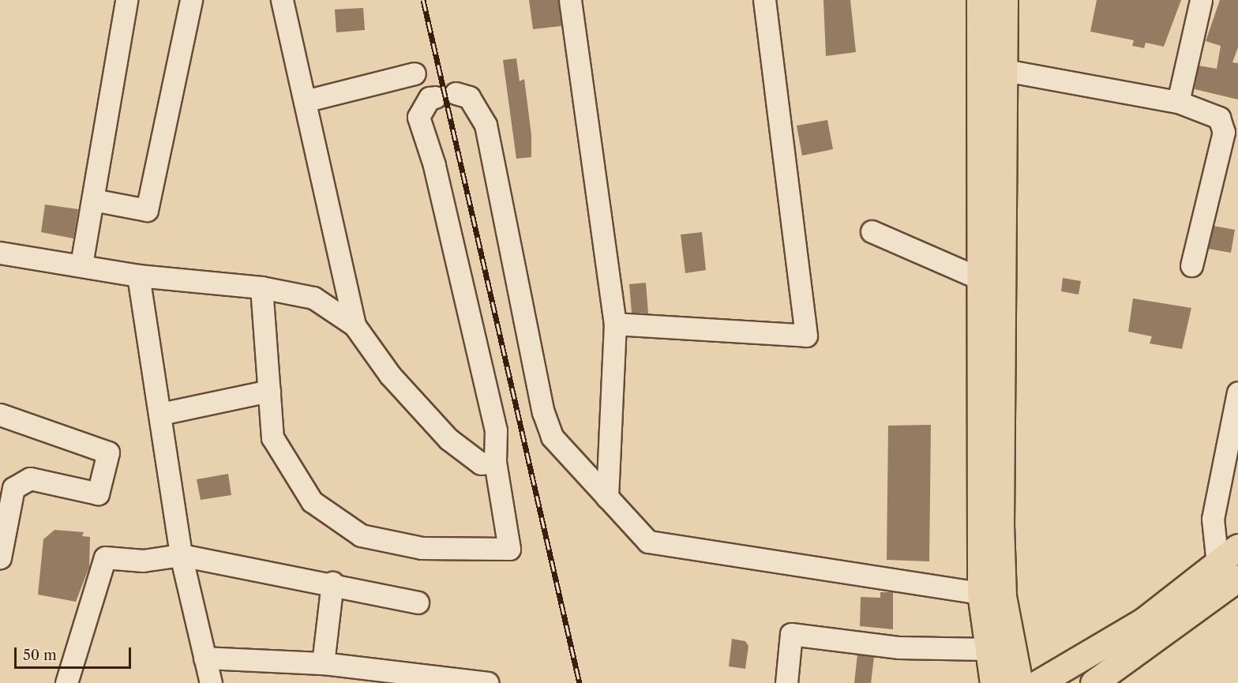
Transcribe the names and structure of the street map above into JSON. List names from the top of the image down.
{
  "scale_bar": "50 m"
}
